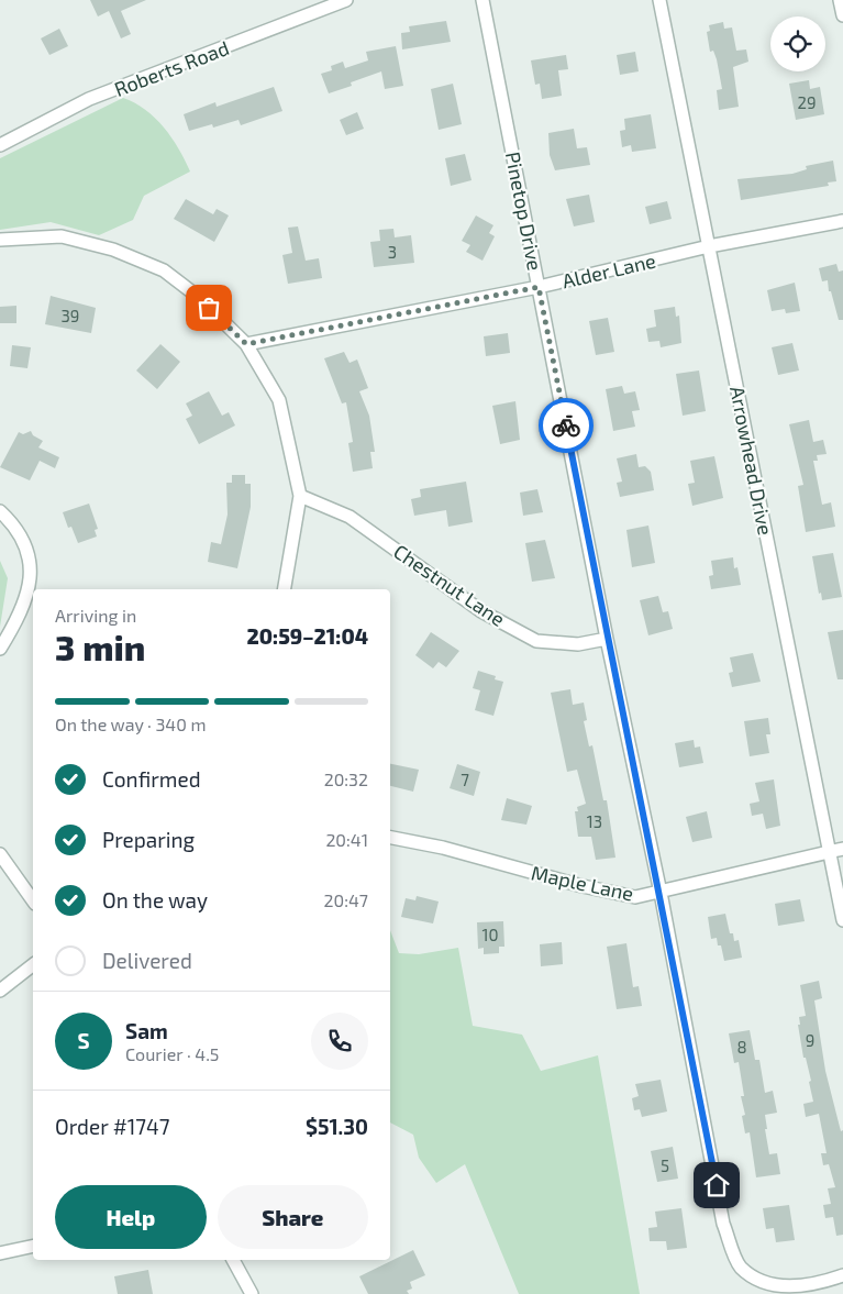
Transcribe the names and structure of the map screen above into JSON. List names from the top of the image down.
{
  "streets": {
    "street": [
      "Roberts Road",
      "Pinetop Drive",
      "Alder Lane",
      "Arrowhead Drive",
      "Chestnut Lane",
      "Maple Lane"
    ]
  },
  "crossings": [
    ["Pinetop Drive", "Alder Lane"],
    ["Pinetop Drive", "Chestnut Lane"],
    ["Pinetop Drive", "Maple Lane"],
    ["Alder Lane", "Arrowhead Drive"],
    ["Arrowhead Drive", "Maple Lane"]
  ],
  "house_numbers": [
    "29",
    "3",
    "39",
    "7",
    "13",
    "10",
    "9",
    "8",
    "5"
  ],
  "page": {
    "heading": ["3 min", "Arriving in", "20:59–21:04"],
    "panel": [
      "Sam",
      "Courier · 4.5",
      "Order #1747",
      "$51.30"
    ],
    "bar": "On the way · 340 m",
    "list": [
      ["Confirmed", "20:32"],
      ["Preparing", "20:41"],
      ["On the way", "20:47"],
      "Delivered"
    ],
    "round": "S",
    "buttons": ["Help", "Share"]
  }
}
